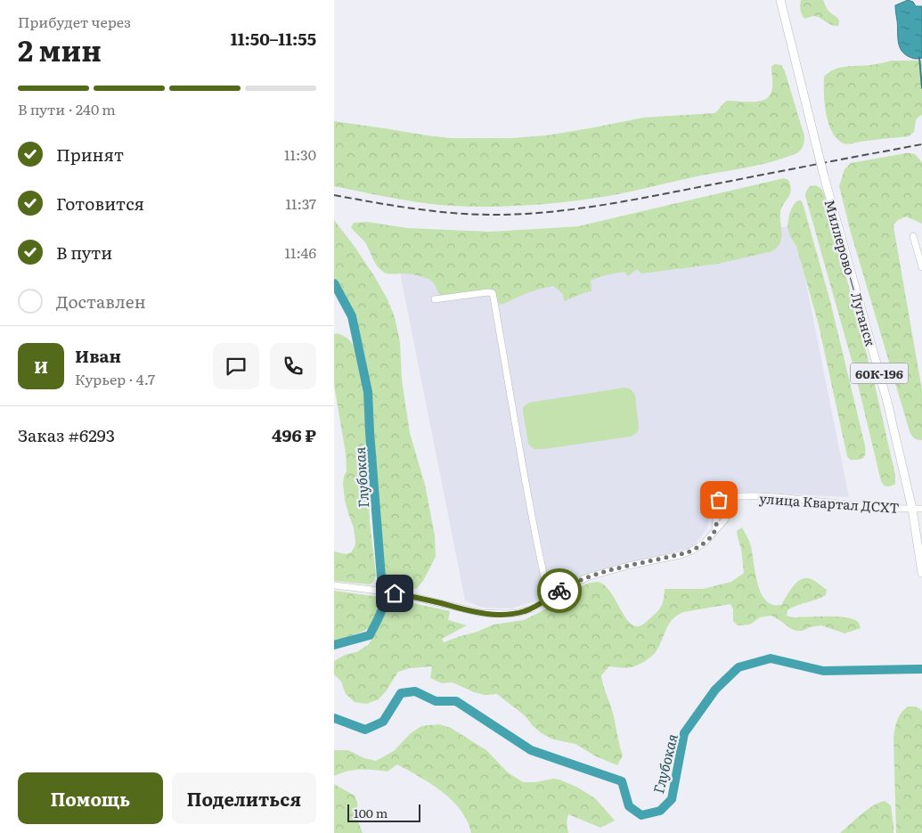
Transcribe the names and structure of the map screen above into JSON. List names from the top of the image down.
{
  "streets": {
    "main road": ["Миллерово — Луганск", "60К-196"],
    "street": ["улица Квартал ДСХТ"]
  },
  "crossings": [
    ["Миллерово — Луганск", "улица Квартал ДСХТ"]
  ],
  "water": ["Глубокая"],
  "scale_bar": "100 m",
  "page": {
    "heading": ["2 мин", "Прибудет через", "11:50–11:55"],
    "panel": [
      "Иван",
      "Курьер · 4.7",
      "Заказ #6293",
      "496 ₽"
    ],
    "bar": "В пути · 240 m",
    "list": [
      ["Принят", "11:30"],
      ["Готовится", "11:37"],
      ["В пути", "11:46"],
      "Доставлен"
    ],
    "round": "И",
    "buttons": ["Помощь", "Поделиться"],
    "scale": "100 m"
  }
}
